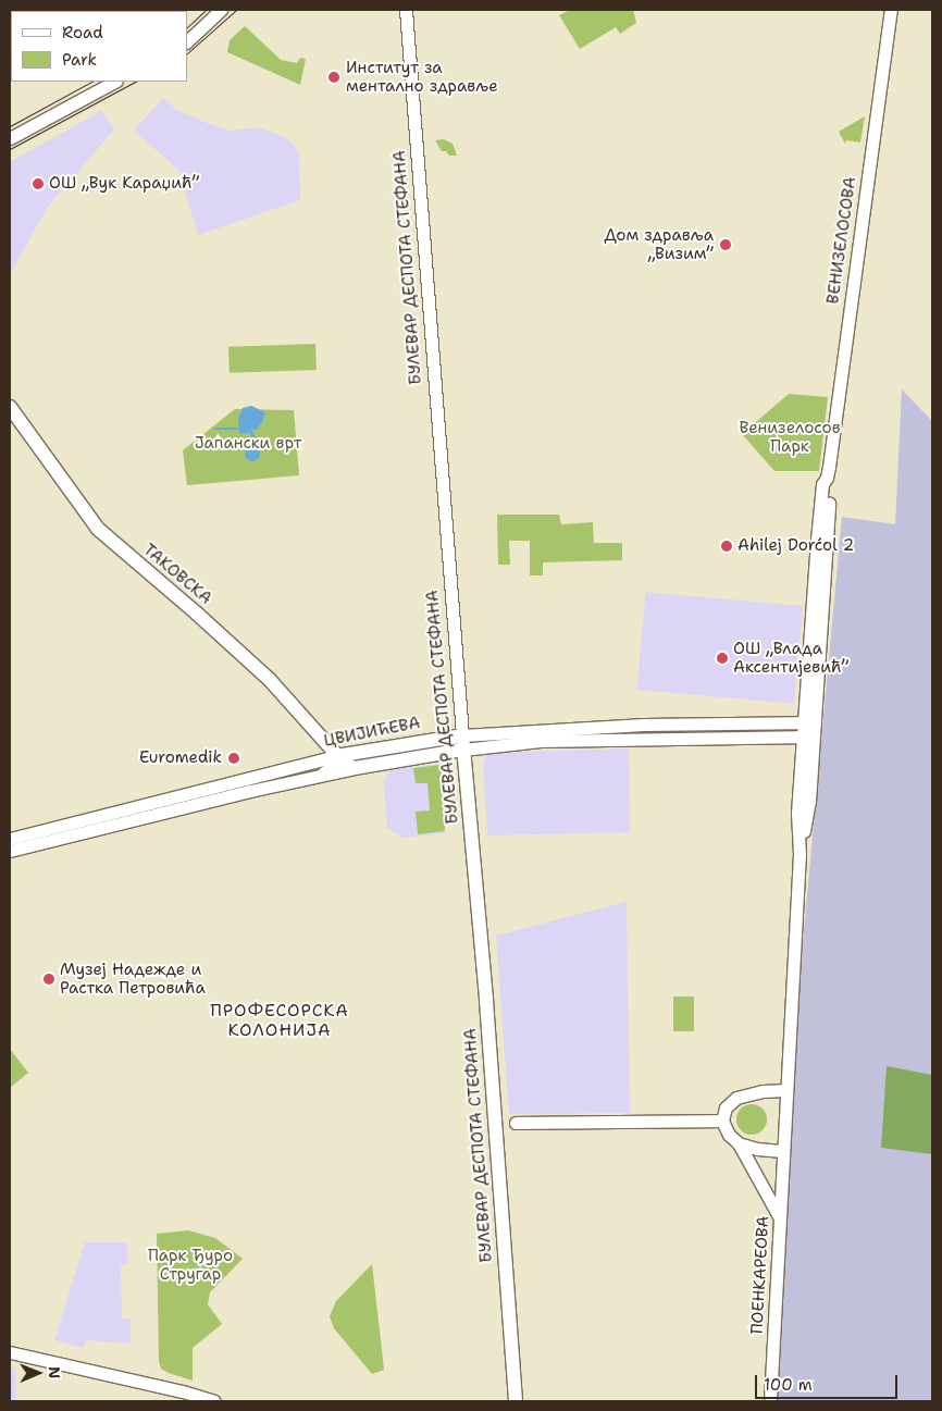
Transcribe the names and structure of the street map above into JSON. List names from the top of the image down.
{
  "streets": {
    "main road": ["БУЛЕВАР ДЕСПОТА СТЕФАНА", "ТАКОВСКА", "ЦВИЈИЋЕВА"],
    "street": ["ВЕНИЗЕЛОСОВА", "ПОЕНКАРЕОВА"]
  },
  "crossings": [
    ["ВЕНИЗЕЛОСОВА", "ЦВИЈИЋЕВА"],
    ["ВЕНИЗЕЛОСОВА", "ПОЕНКАРЕОВА"],
    ["БУЛЕВАР ДЕСПОТА СТЕФАНА", "ЦВИЈИЋЕВА"],
    ["ТАКОВСКА", "ЦВИЈИЋЕВА"],
    ["ЦВИЈИЋЕВА", "ПОЕНКАРЕОВА"]
  ],
  "districts": ["ПРОФЕСОРСКА КОЛОНИЈА"],
  "parks": ["Венизелосов Парк", "Јапански врт", "Парк Ђуро Стругар"],
  "places": [
    "Институт за ментално здравље",
    "ОШ „Вук Караџић”",
    "Дом здравља „Визим”",
    "Ahilej Dorćol 2",
    "ОШ „Влада Аксентијевић”",
    "Euromedik",
    "Музеј Надежде и Растка Петровића"
  ],
  "legend": ["Road", "Park"],
  "scale_bar": "100 m",
  "north": "right"
}
